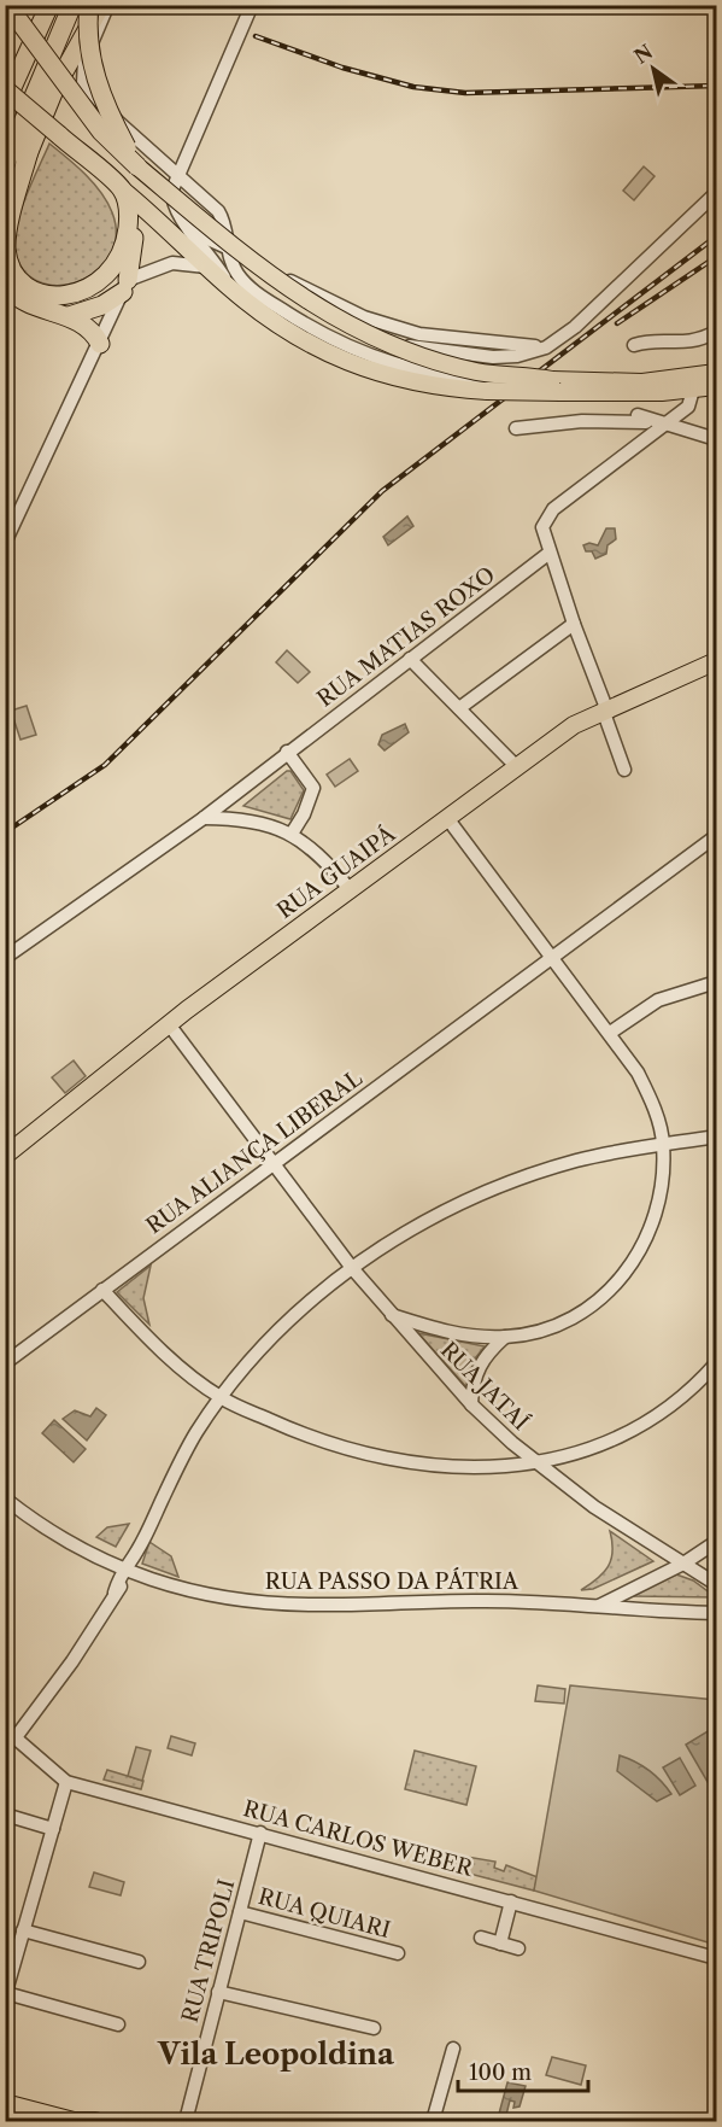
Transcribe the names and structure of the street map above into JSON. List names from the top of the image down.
{
  "streets": {
    "main road": ["RUA GUAIPÁ"],
    "street": [
      "RUA MATIAS ROXO",
      "RUA ALIANÇA LIBERAL",
      "RUA JATAÍ",
      "RUA PASSO DA PÁTRIA",
      "RUA CARLOS WEBER",
      "RUA QUIARI",
      "RUA TRIPOLI"
    ]
  },
  "crossings": [
    ["RUA GUAIPÁ", "RUA JATAÍ"],
    ["RUA ALIANÇA LIBERAL", "RUA JATAÍ"],
    ["RUA CARLOS WEBER", "RUA TRIPOLI"],
    ["RUA QUIARI", "RUA TRIPOLI"]
  ],
  "districts": ["Vila Leopoldina"],
  "scale_bar": "100 m",
  "north": "top left"
}
